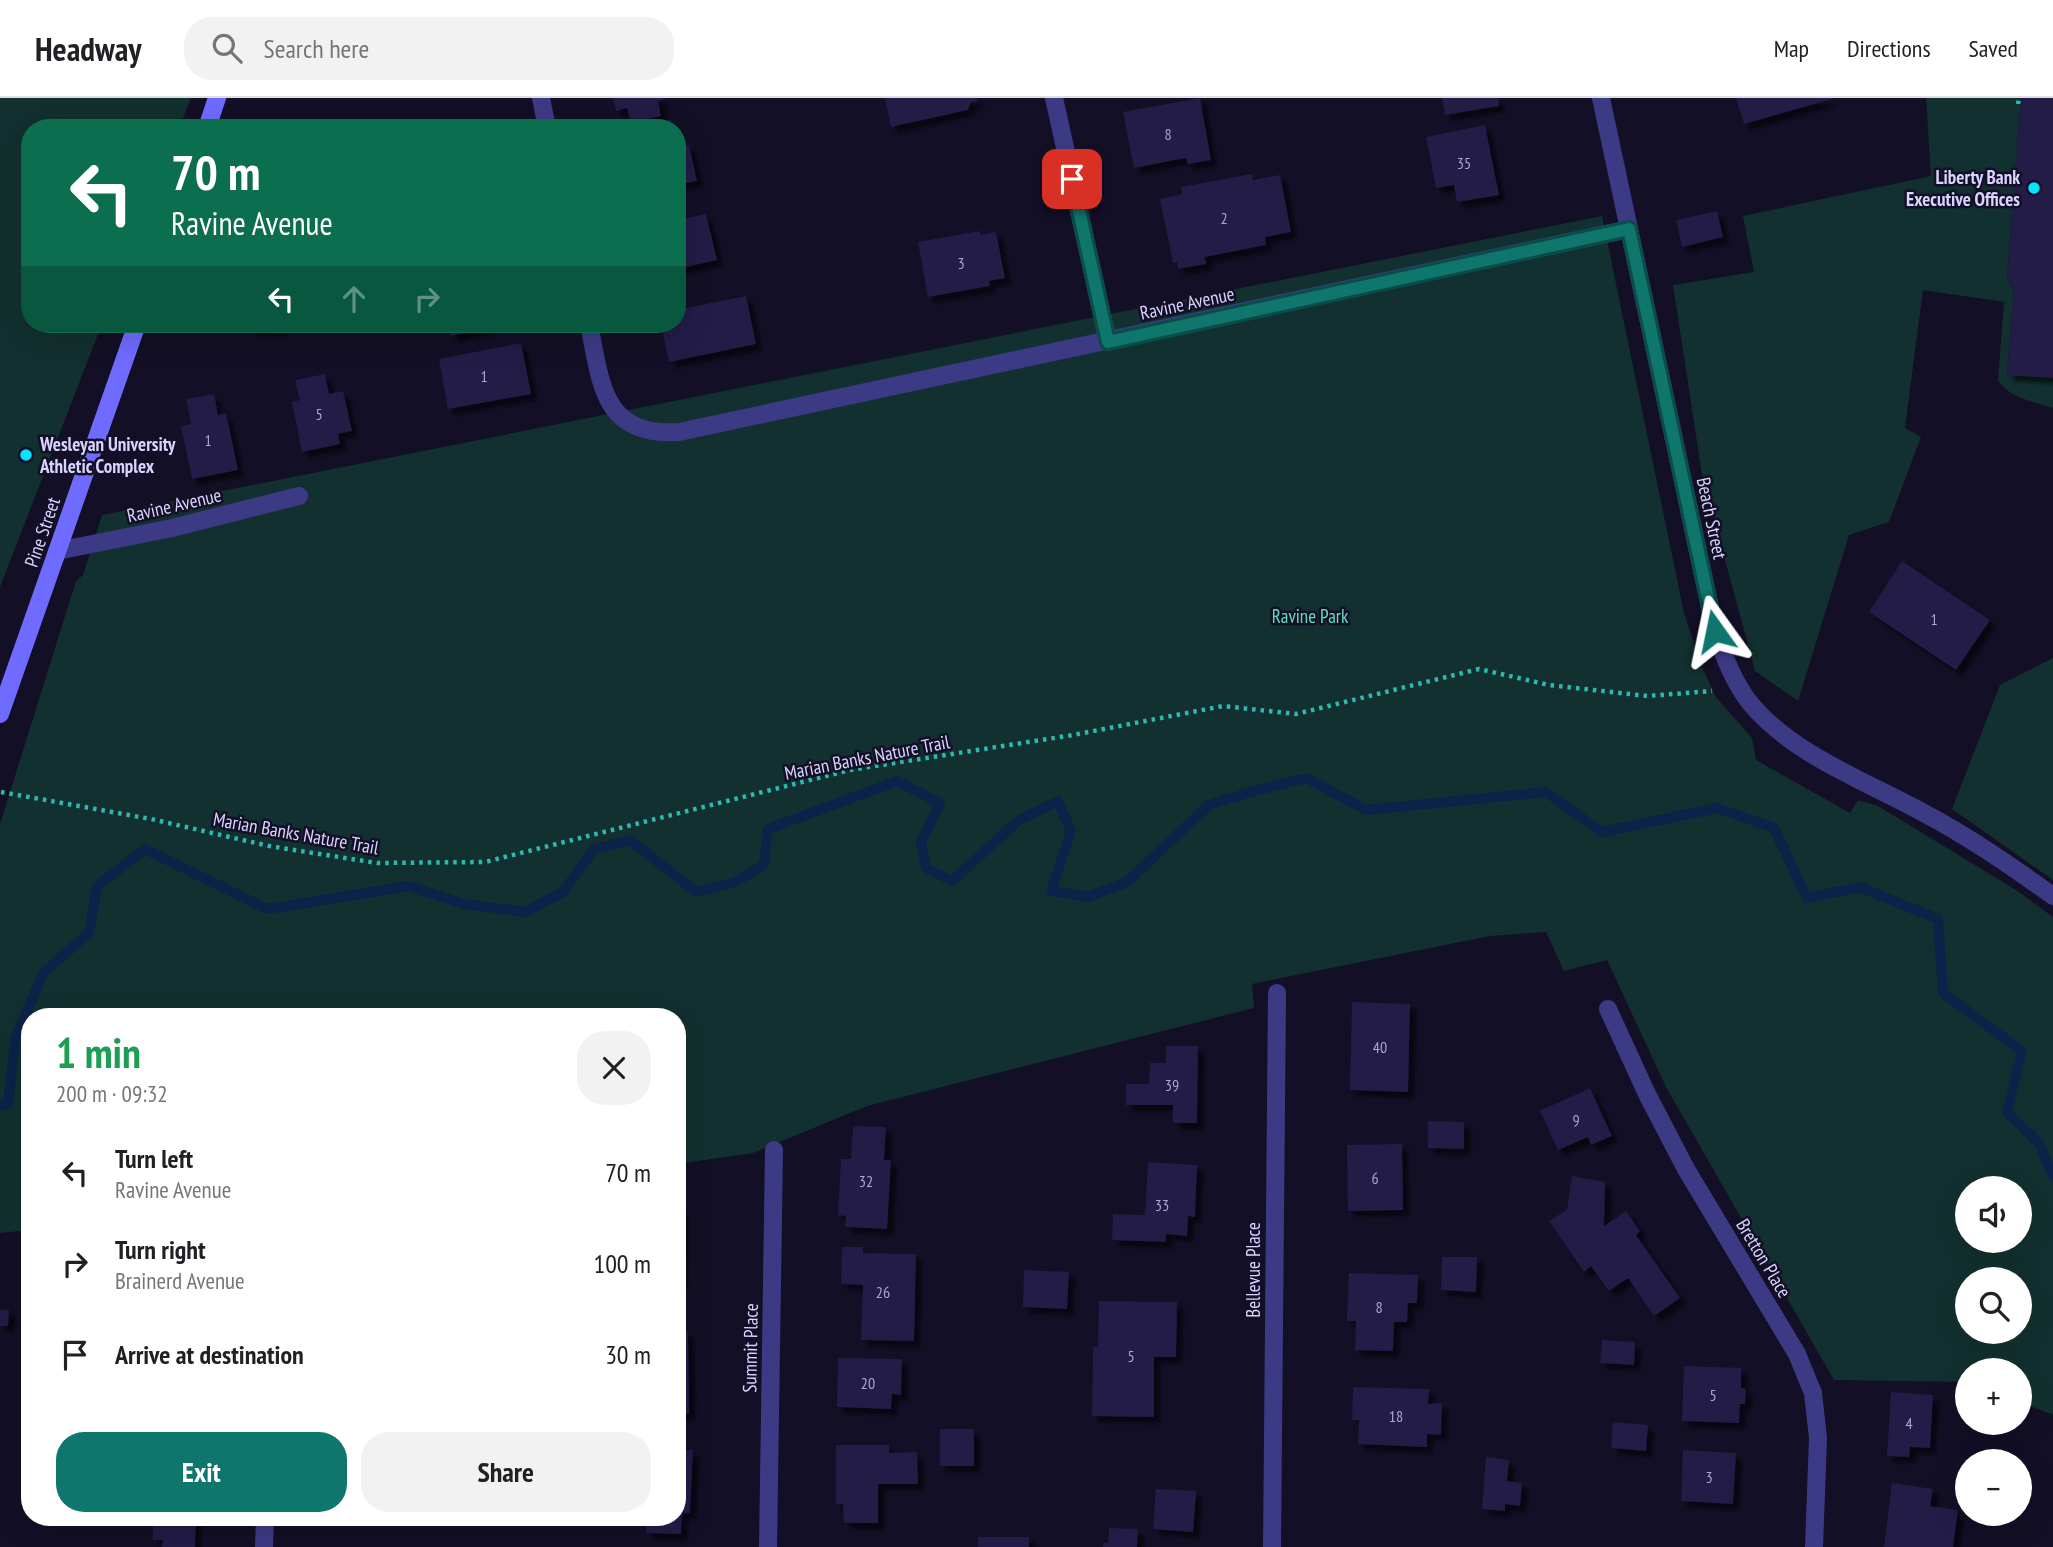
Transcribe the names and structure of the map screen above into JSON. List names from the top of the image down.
{
  "streets": {
    "street": [
      "Ravine Avenue",
      "Beach Street",
      "Pine Street",
      "Bretton Place",
      "Bellevue Place",
      "Summit Place"
    ],
    "path": ["Marian Banks Nature Trail"]
  },
  "crossings": [
    ["Ravine Avenue", "Beach Street"],
    ["Ravine Avenue", "Pine Street"],
    ["Beach Street", "Marian Banks Nature Trail"]
  ],
  "parks": ["Ravine Park"],
  "places": ["Liberty Bank Executive Offices", "Wesleyan University Athletic Complex"],
  "house_numbers": [
    "8",
    "35",
    "2",
    "3",
    "1",
    "5",
    "1",
    "1",
    "40",
    "39",
    "9",
    "6",
    "32",
    "33",
    "26",
    "8",
    "5",
    "20",
    "5",
    "18",
    "4",
    "3"
  ],
  "page": {
    "header": "Headway",
    "search": "Search here",
    "nav": ["Map", "Directions", "Saved"],
    "turn": ["70 m", "Ravine Avenue"],
    "heading": ["1 min", "200 m · 09:32"],
    "list": [
      {
        "name": "Turn left",
        "note": "Ravine Avenue",
        "value": "70 m"
      },
      {
        "name": "Turn right",
        "note": "Brainerd Avenue",
        "value": "100 m"
      },
      {
        "name": "Arrive at destination",
        "value": "30 m"
      }
    ],
    "map_buttons": ["+", "−"],
    "buttons": ["Exit", "Share"]
  }
}
